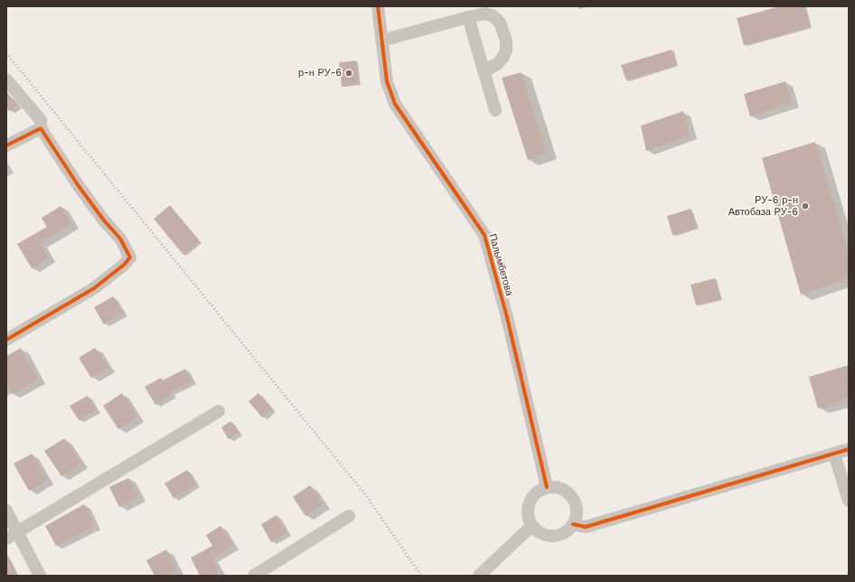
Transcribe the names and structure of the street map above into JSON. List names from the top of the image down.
{
  "streets": {
    "street": ["Палымбетова"]
  },
  "places": ["р-н РУ-6", "РУ-6 р-н Автобаза РУ-6"]
}
